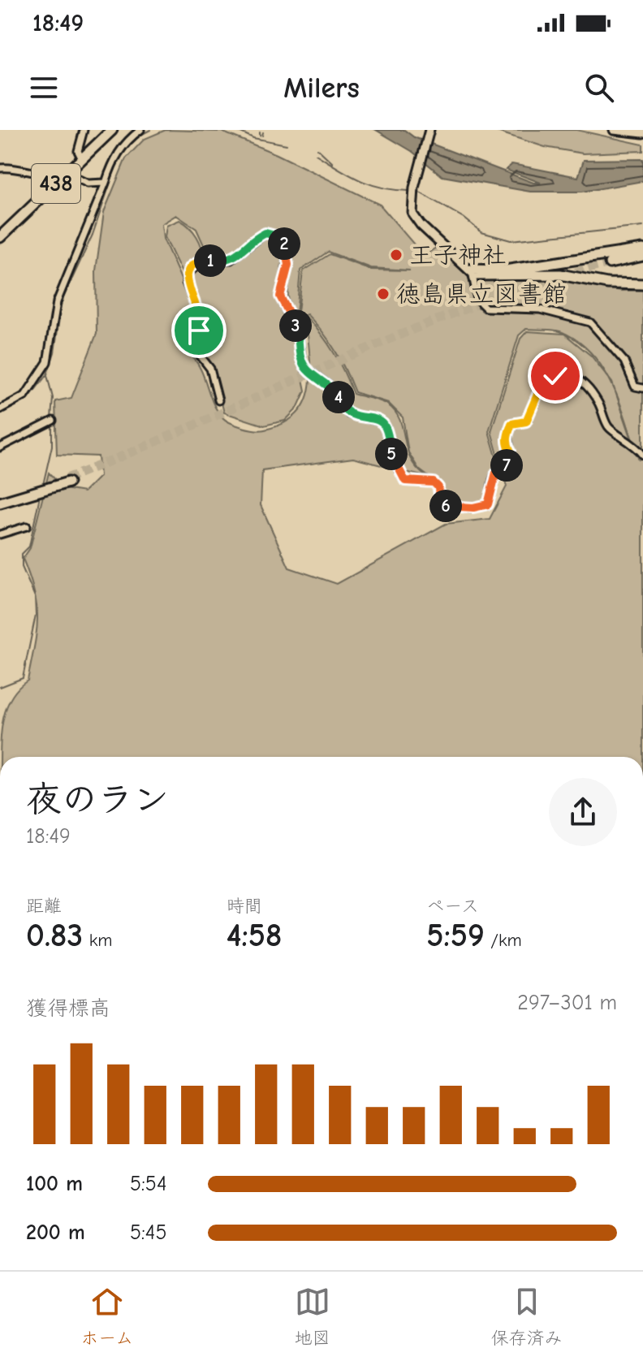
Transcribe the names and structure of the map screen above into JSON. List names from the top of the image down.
{
  "streets": {
    "highway": ["438"]
  },
  "places": ["王子神社", "徳島県立図書館"],
  "page": {
    "status": "18:49",
    "header": "Milers",
    "pins": [
      "2",
      "1",
      "3",
      "4",
      "5",
      "7",
      "6"
    ],
    "heading": ["夜のラン", "18:49"],
    "stats": [
      ["距離", "0.83 km"],
      ["時間", "4:58"],
      ["ペース", "5:59 /km"]
    ],
    "chart": ["獲得標高", "297–301 m"],
    "list": [
      {
        "name": "100 m",
        "note": "5:54"
      },
      {
        "name": "200 m",
        "note": "5:45"
      }
    ],
    "tabs": ["ホーム", "地図", "保存済み"]
  }
}
